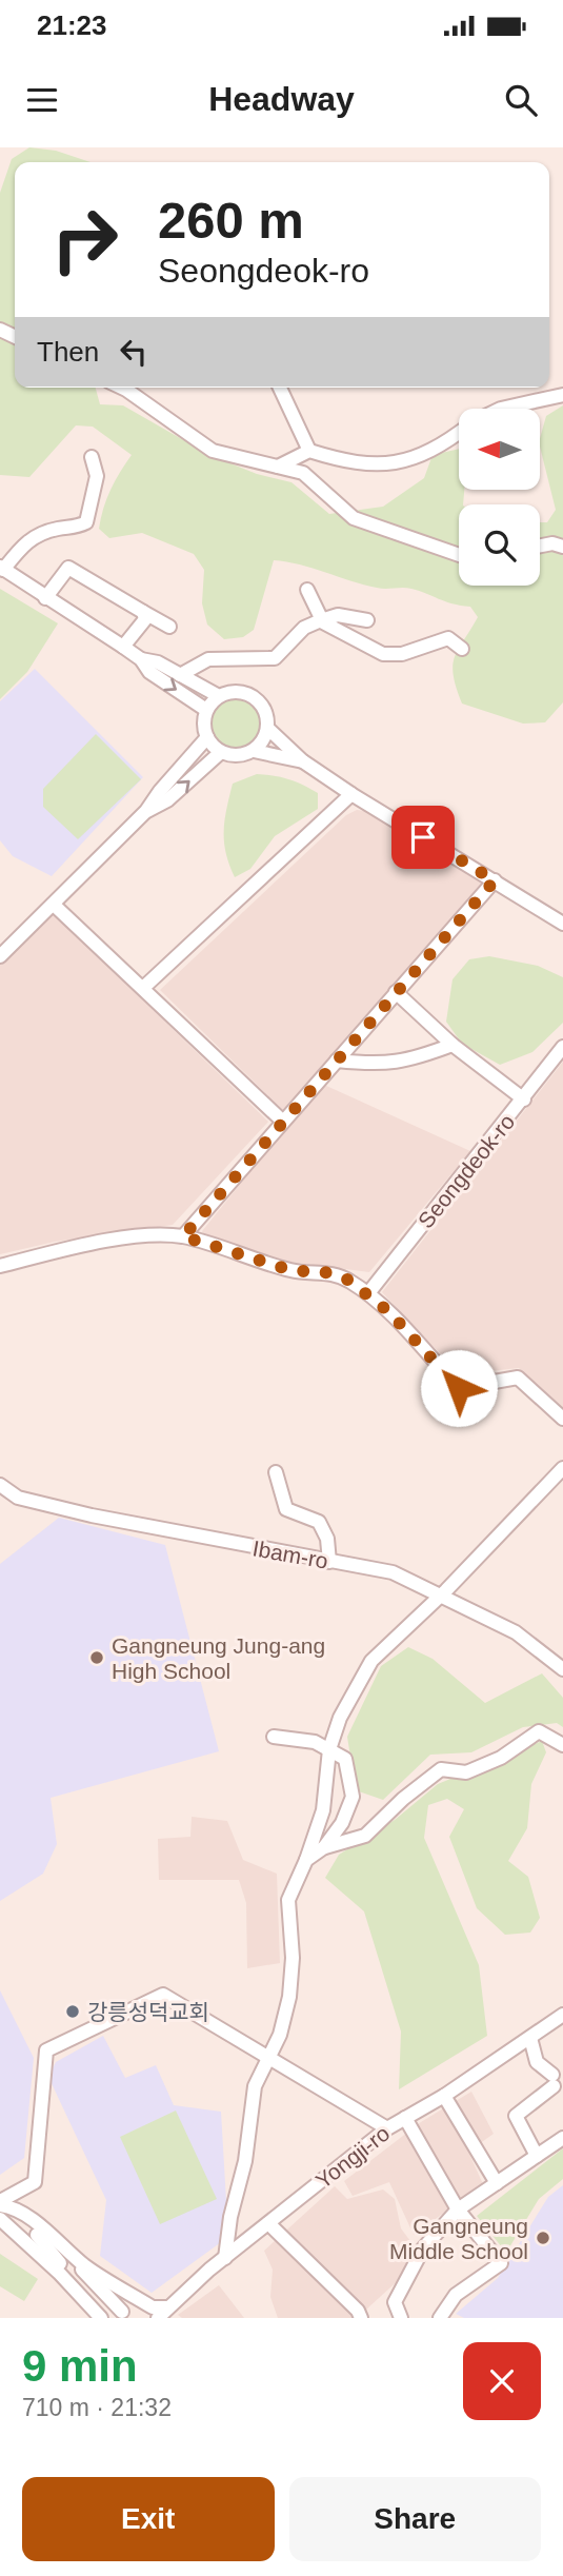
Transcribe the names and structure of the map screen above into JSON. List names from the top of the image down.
{
  "streets": {
    "street": ["Seongdeok-ro", "Ibam-ro", "Yongji-ro"]
  },
  "places": ["Gangneung Jung-ang High School", "강릉성덕교회", "Gangneung Middle School"],
  "north": "left",
  "page": {
    "status": "21:23",
    "header": "Headway",
    "turn": ["260 m", "Seongdeok-ro"],
    "then": "Then",
    "heading": ["9 min", "710 m · 21:32"],
    "buttons": ["Exit", "Share"]
  }
}
